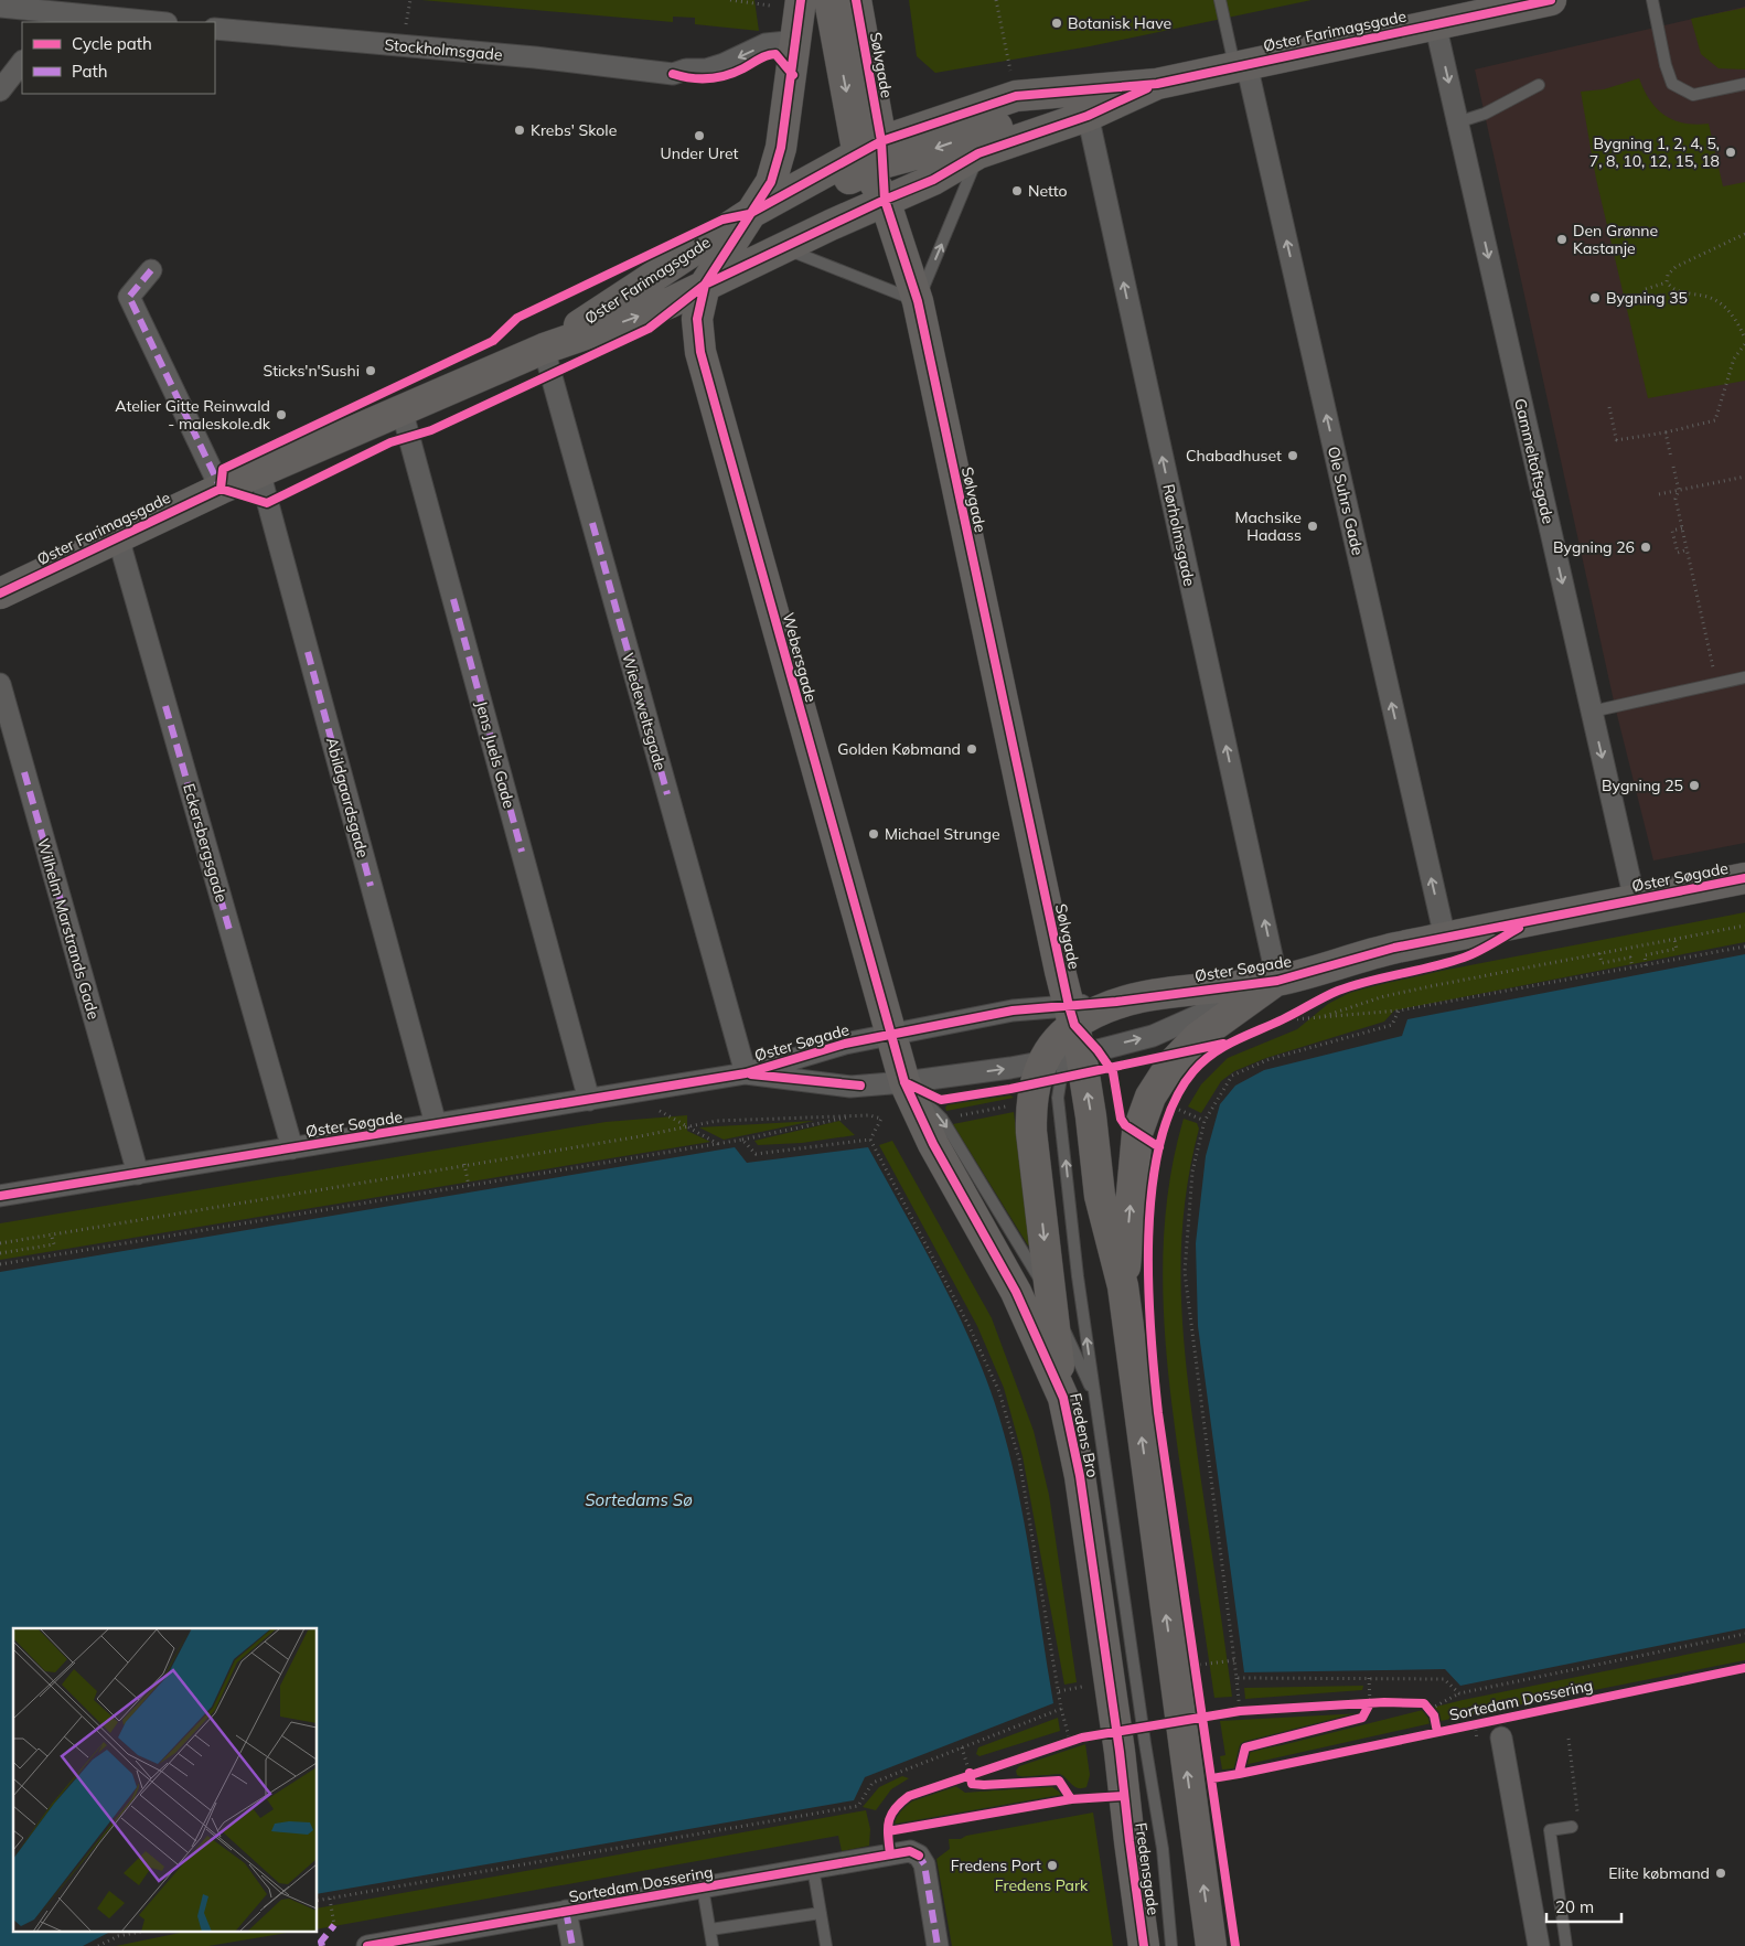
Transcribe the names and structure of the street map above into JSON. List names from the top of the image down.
{
  "streets": {
    "street": [
      "Øster Farimagsgade",
      "Stockholmsgade",
      "Sølvgade",
      "Gammeltoftsgade",
      "Ole Suhrs Gade",
      "Rørholmsgade",
      "Webersgade",
      "Wiedeweltsgade",
      "Jens Juels Gade",
      "Abildgaardsgade",
      "Eckersbergsgade",
      "Øster Søgade",
      "Wilhelm Marstrands Gade",
      "Fredens Bro",
      "Sortedam Dossering",
      "Fredensgade"
    ]
  },
  "crossings": [
    ["Øster Farimagsgade", "Sølvgade"],
    ["Øster Farimagsgade", "Gammeltoftsgade"],
    ["Øster Farimagsgade", "Ole Suhrs Gade"],
    ["Øster Farimagsgade", "Rørholmsgade"],
    ["Øster Farimagsgade", "Webersgade"],
    ["Øster Farimagsgade", "Wiedeweltsgade"],
    ["Øster Farimagsgade", "Jens Juels Gade"],
    ["Øster Farimagsgade", "Abildgaardsgade"],
    ["Øster Farimagsgade", "Eckersbergsgade"],
    ["Sølvgade", "Øster Søgade"],
    ["Sølvgade", "Fredens Bro"],
    ["Gammeltoftsgade", "Øster Søgade"],
    ["Ole Suhrs Gade", "Øster Søgade"],
    ["Rørholmsgade", "Øster Søgade"],
    ["Webersgade", "Øster Søgade"],
    ["Webersgade", "Fredens Bro"],
    ["Wiedeweltsgade", "Øster Søgade"],
    ["Jens Juels Gade", "Øster Søgade"],
    ["Abildgaardsgade", "Øster Søgade"],
    ["Eckersbergsgade", "Øster Søgade"],
    ["Øster Søgade", "Wilhelm Marstrands Gade"],
    ["Øster Søgade", "Fredens Bro"],
    ["Fredens Bro", "Fredensgade"]
  ],
  "one_way": [
    "Stockholmsgade",
    "Gammeltoftsgade",
    "Ole Suhrs Gade",
    "Rørholmsgade"
  ],
  "water": ["Sortedams Sø"],
  "parks": ["Fredens Park"],
  "places": [
    "Botanisk Have",
    "Krebs' Skole",
    "Under Uret",
    "Bygning 1, 2, 4, 5, 7, 8, 10, 12, 15, 18",
    "Netto",
    "Den Grønne Kastanje",
    "Bygning 35",
    "Sticks'n'Sushi",
    "Atelier Gitte Reinwald - maleskole.dk",
    "Chabadhuset",
    "Machsike Hadass",
    "Bygning 26",
    "Golden Købmand",
    "Bygning 25",
    "Michael Strunge",
    "Fredens Port",
    "Elite købmand"
  ],
  "legend": ["Cycle path", "Path"],
  "scale_bar": "20 m"
}
